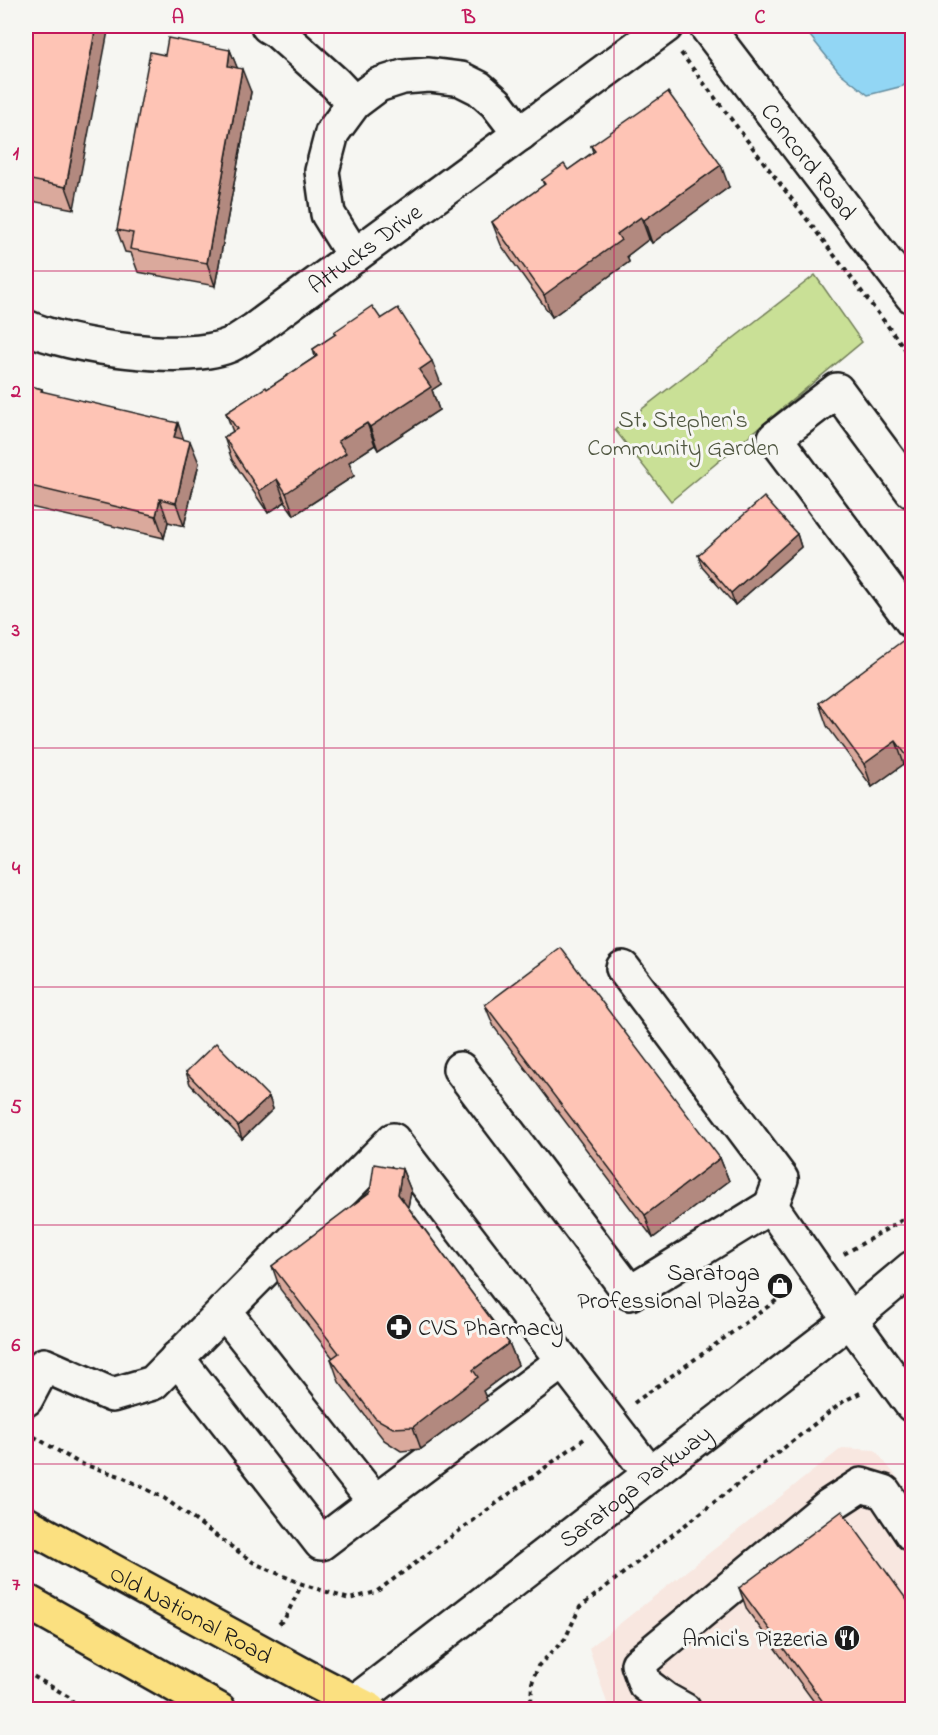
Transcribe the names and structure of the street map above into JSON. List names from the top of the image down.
{
  "streets": {
    "main road": ["Old National Road"],
    "street": ["Concord Road", "Attucks Drive", "Saratoga Parkway"]
  },
  "crossings": [
    ["Saratoga Parkway", "Old National Road"]
  ],
  "parks": ["St. Stephen's Community Garden"],
  "places": {
    "shop": ["Saratoga Professional Plaza"],
    "pharmacy": ["CVS Pharmacy"],
    "restaurant": ["Amici's Pizzeria"]
  },
  "grid": {
    "columns": ["A", "B", "C"],
    "rows": [
      "1",
      "2",
      "3",
      "4",
      "5",
      "6",
      "7"
    ]
  }
}
